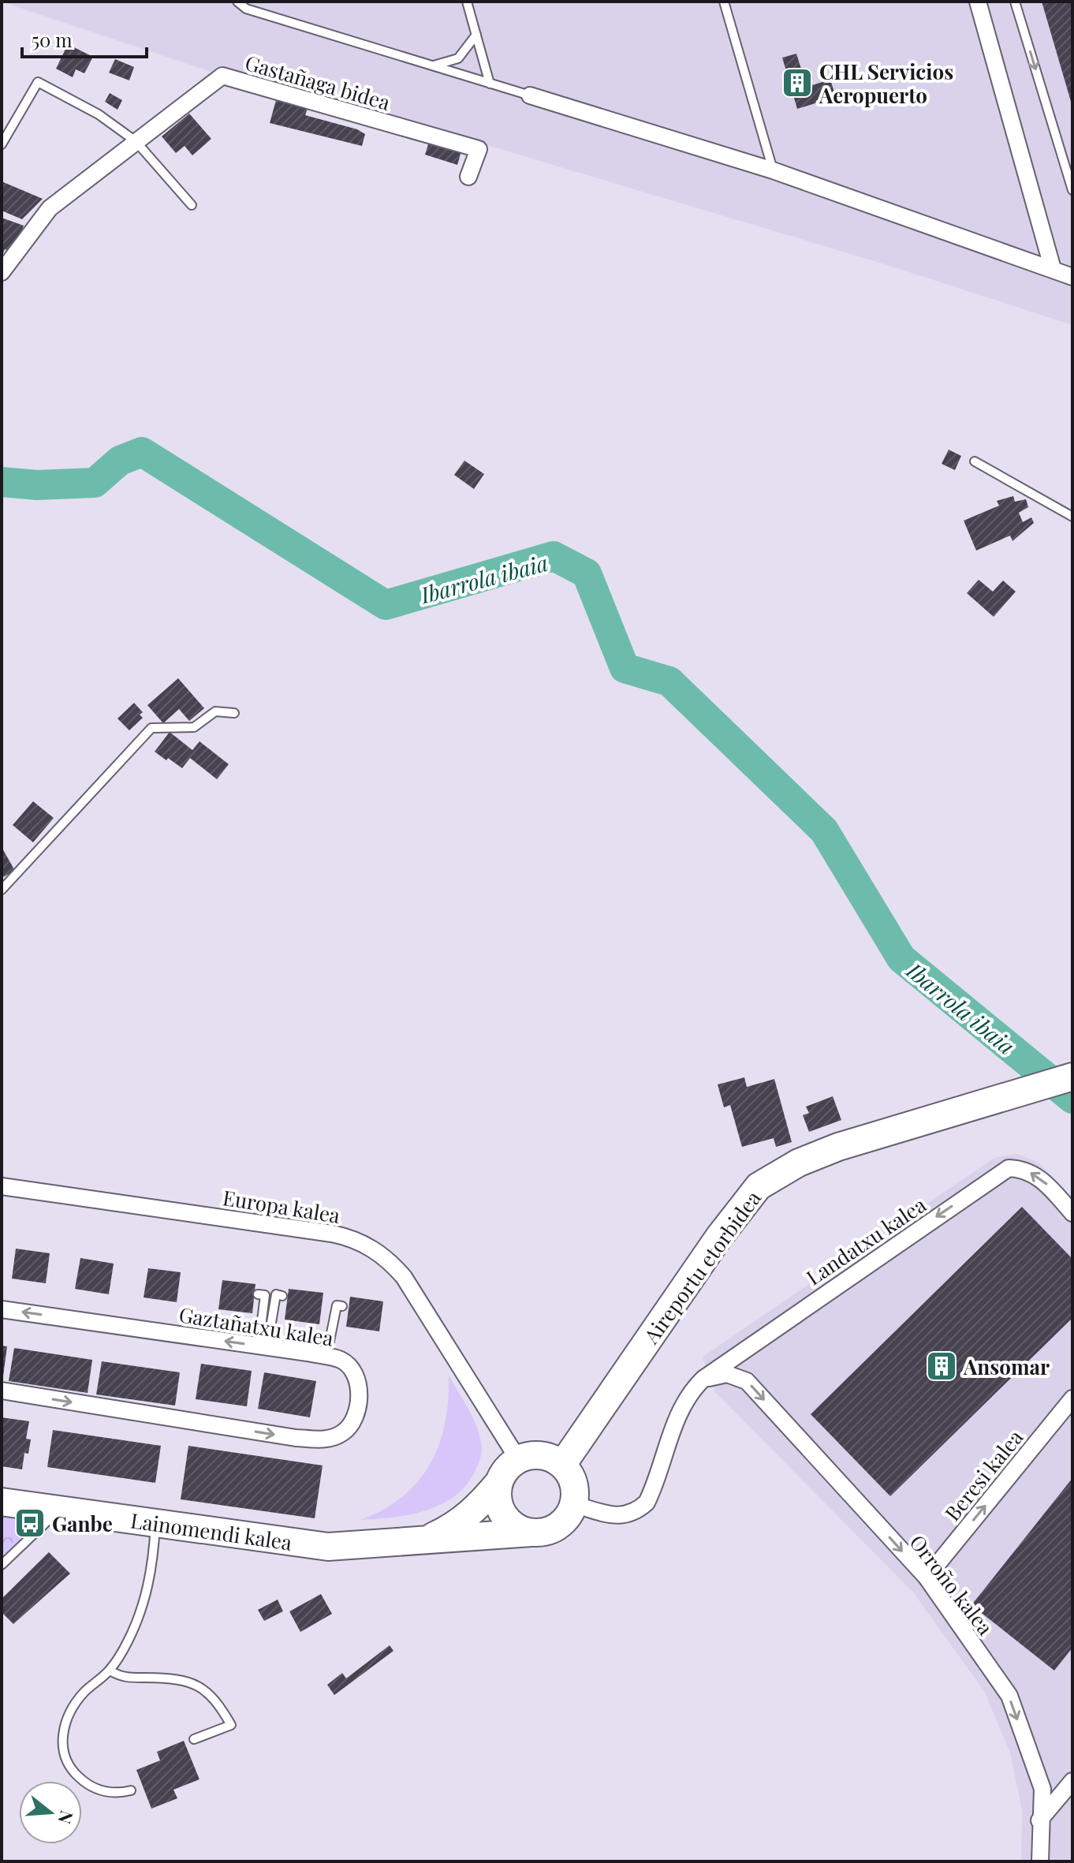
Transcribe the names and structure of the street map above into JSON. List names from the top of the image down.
{
  "streets": {
    "main road": ["Aireportu etorbidea", "Lainomendi kalea"],
    "street": [
      "Gastañaga bidea",
      "Europa kalea",
      "Landatxu kalea",
      "Gaztañatxu kalea",
      "Beresi kalea",
      "Orroño kalea"
    ]
  },
  "crossings": [
    ["Europa kalea", "Landatxu kalea"],
    ["Europa kalea", "Aireportu etorbidea"],
    ["Europa kalea", "Lainomendi kalea"],
    ["Landatxu kalea", "Aireportu etorbidea"],
    ["Landatxu kalea", "Lainomendi kalea"],
    ["Landatxu kalea", "Orroño kalea"],
    ["Aireportu etorbidea", "Lainomendi kalea"],
    ["Beresi kalea", "Orroño kalea"]
  ],
  "one_way": ["Landatxu kalea", "Beresi kalea", "Orroño kalea"],
  "water": ["Ibarrola ibaia"],
  "places": {
    "building": ["CHL Servicios Aeropuerto", "Ansomar"],
    "bus stop": ["Ganbe"]
  },
  "scale_bar": "50 m",
  "north": "right"
}
